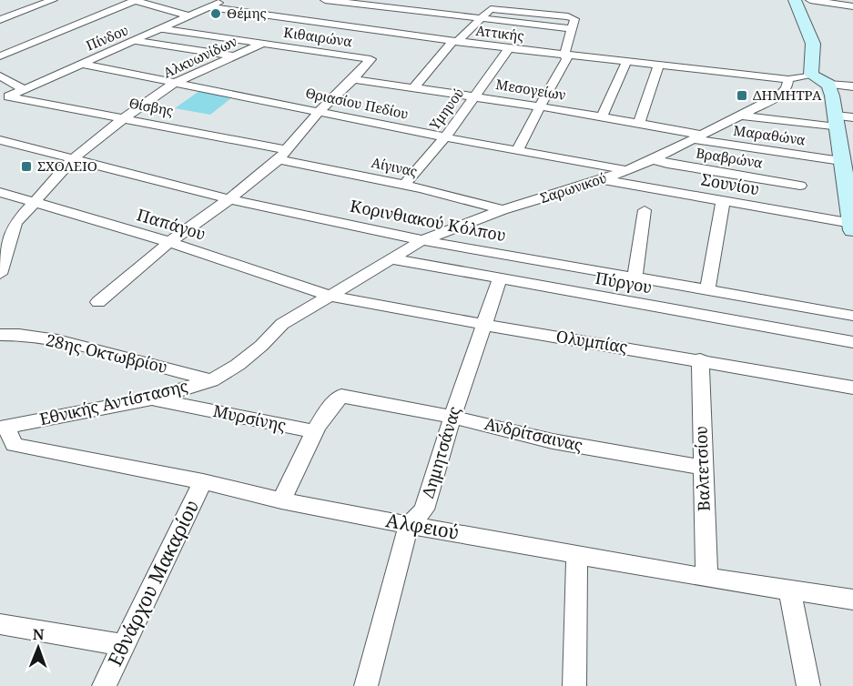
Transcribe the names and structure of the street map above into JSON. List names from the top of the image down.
{
  "streets": {
    "street": [
      "Αττικής",
      "Κιθαιρώνα",
      "Πίνδου",
      "Αλκυωνίδων",
      "Μεσογείων",
      "Θριασίου Πεδίου",
      "Θίσβης",
      "Υμηυού",
      "Μαραθώνα",
      "Βραβρώνα",
      "Αίγινας",
      "Σουνίου",
      "Σαρωνικού",
      "Κορινθιακού Κόλπου",
      "Παπάγου",
      "Πύργου",
      "Ολυμπίας",
      "28ης Οκτωβρίου",
      "Εθνικής Αντίστασης",
      "Μυρσίνης",
      "Ανδρίτσαινας",
      "Δημητσάνας",
      "Βαλτετσίου",
      "Αλφειού",
      "Εθνάρχου Μακαρίου"
    ]
  },
  "crossings": [
    ["Αττικής", "Πίνδου"],
    ["Αττικής", "Υμηυού"],
    ["Αττικής", "Σαρωνικού"],
    ["Κιθαιρώνα", "Πίνδου"],
    ["Κιθαιρώνα", "Αλκυωνίδων"],
    ["Κιθαιρώνα", "Μεσογείων"],
    ["Πίνδου", "Θριασίου Πεδίου"],
    ["Πίνδου", "Θίσβης"],
    ["Αλκυωνίδων", "Θριασίου Πεδίου"],
    ["Αλκυωνίδων", "Θίσβης"],
    ["Αλκυωνίδων", "Κορινθιακού Κόλπου"],
    ["Αλκυωνίδων", "Παπάγου"],
    ["Μεσογείων", "Υμηυού"],
    ["Μεσογείων", "Μαραθώνα"],
    ["Μεσογείων", "Σαρωνικού"],
    ["Θριασίου Πεδίου", "Υμηυού"],
    ["Θριασίου Πεδίου", "Σαρωνικού"],
    ["Θίσβης", "Αίγινας"],
    ["Υμηυού", "Αίγινας"],
    ["Μαραθώνα", "Σαρωνικού"],
    ["Βραβρώνα", "Σαρωνικού"],
    ["Αίγινας", "Σαρωνικού"],
    ["Σουνίου", "Σαρωνικού"],
    ["Σαρωνικού", "Κορινθιακού Κόλπου"],
    ["Σαρωνικού", "Παπάγου"],
    ["Σαρωνικού", "Πύργου"],
    ["Σαρωνικού", "Ολυμπίας"],
    ["Σαρωνικού", "Εθνικής Αντίστασης"],
    ["Παπάγου", "Ολυμπίας"],
    ["Παπάγου", "Εθνικής Αντίστασης"],
    ["Πύργου", "Δημητσάνας"],
    ["Ολυμπίας", "Εθνικής Αντίστασης"],
    ["Ολυμπίας", "Δημητσάνας"],
    ["Ολυμπίας", "Βαλτετσίου"],
    ["28ης Οκτωβρίου", "Εθνικής Αντίστασης"],
    ["Εθνικής Αντίστασης", "Μυρσίνης"],
    ["Εθνικής Αντίστασης", "Αλφειού"],
    ["Μυρσίνης", "Ανδρίτσαινας"],
    ["Ανδρίτσαινας", "Δημητσάνας"],
    ["Ανδρίτσαινας", "Βαλτετσίου"],
    ["Δημητσάνας", "Αλφειού"],
    ["Βαλτετσίου", "Αλφειού"],
    ["Αλφειού", "Εθνάρχου Μακαρίου"]
  ],
  "places": {
    "other": ["Θέμης"],
    "transit": ["ΔΗΜΗΤΡΑ", "ΣΧΟΛΕΙΟ"]
  },
  "north": "top"
}
